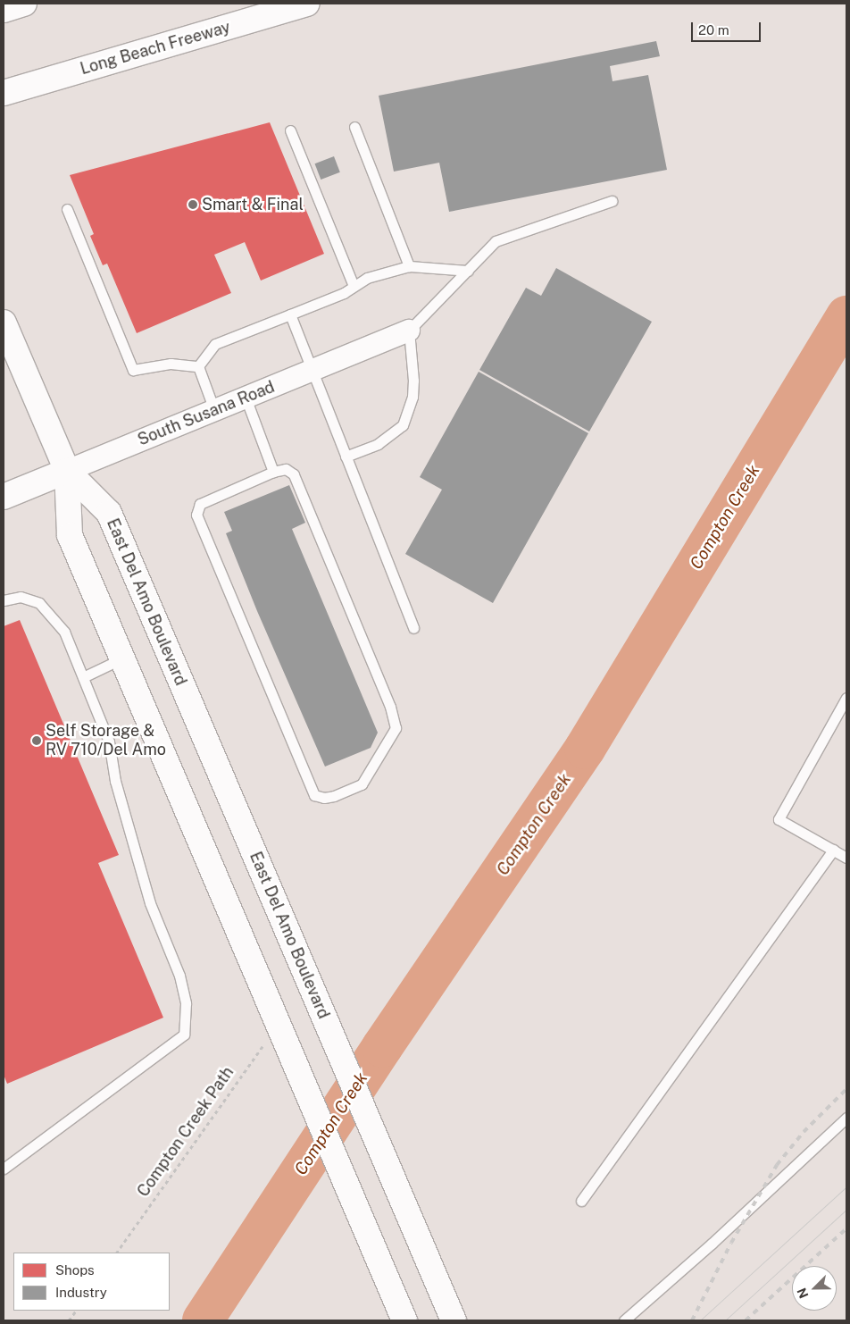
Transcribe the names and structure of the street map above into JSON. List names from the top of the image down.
{
  "streets": {
    "main road": ["Long Beach Freeway", "South Susana Road", "East Del Amo Boulevard"],
    "path": ["Compton Creek Path"]
  },
  "crossings": [
    ["South Susana Road", "East Del Amo Boulevard"]
  ],
  "water": ["Compton Creek"],
  "places": ["Smart & Final", "Self Storage & RV 710/Del Amo"],
  "legend": ["Shops", "Industry"],
  "scale_bar": "20 m",
  "north": "bottom left"
}
